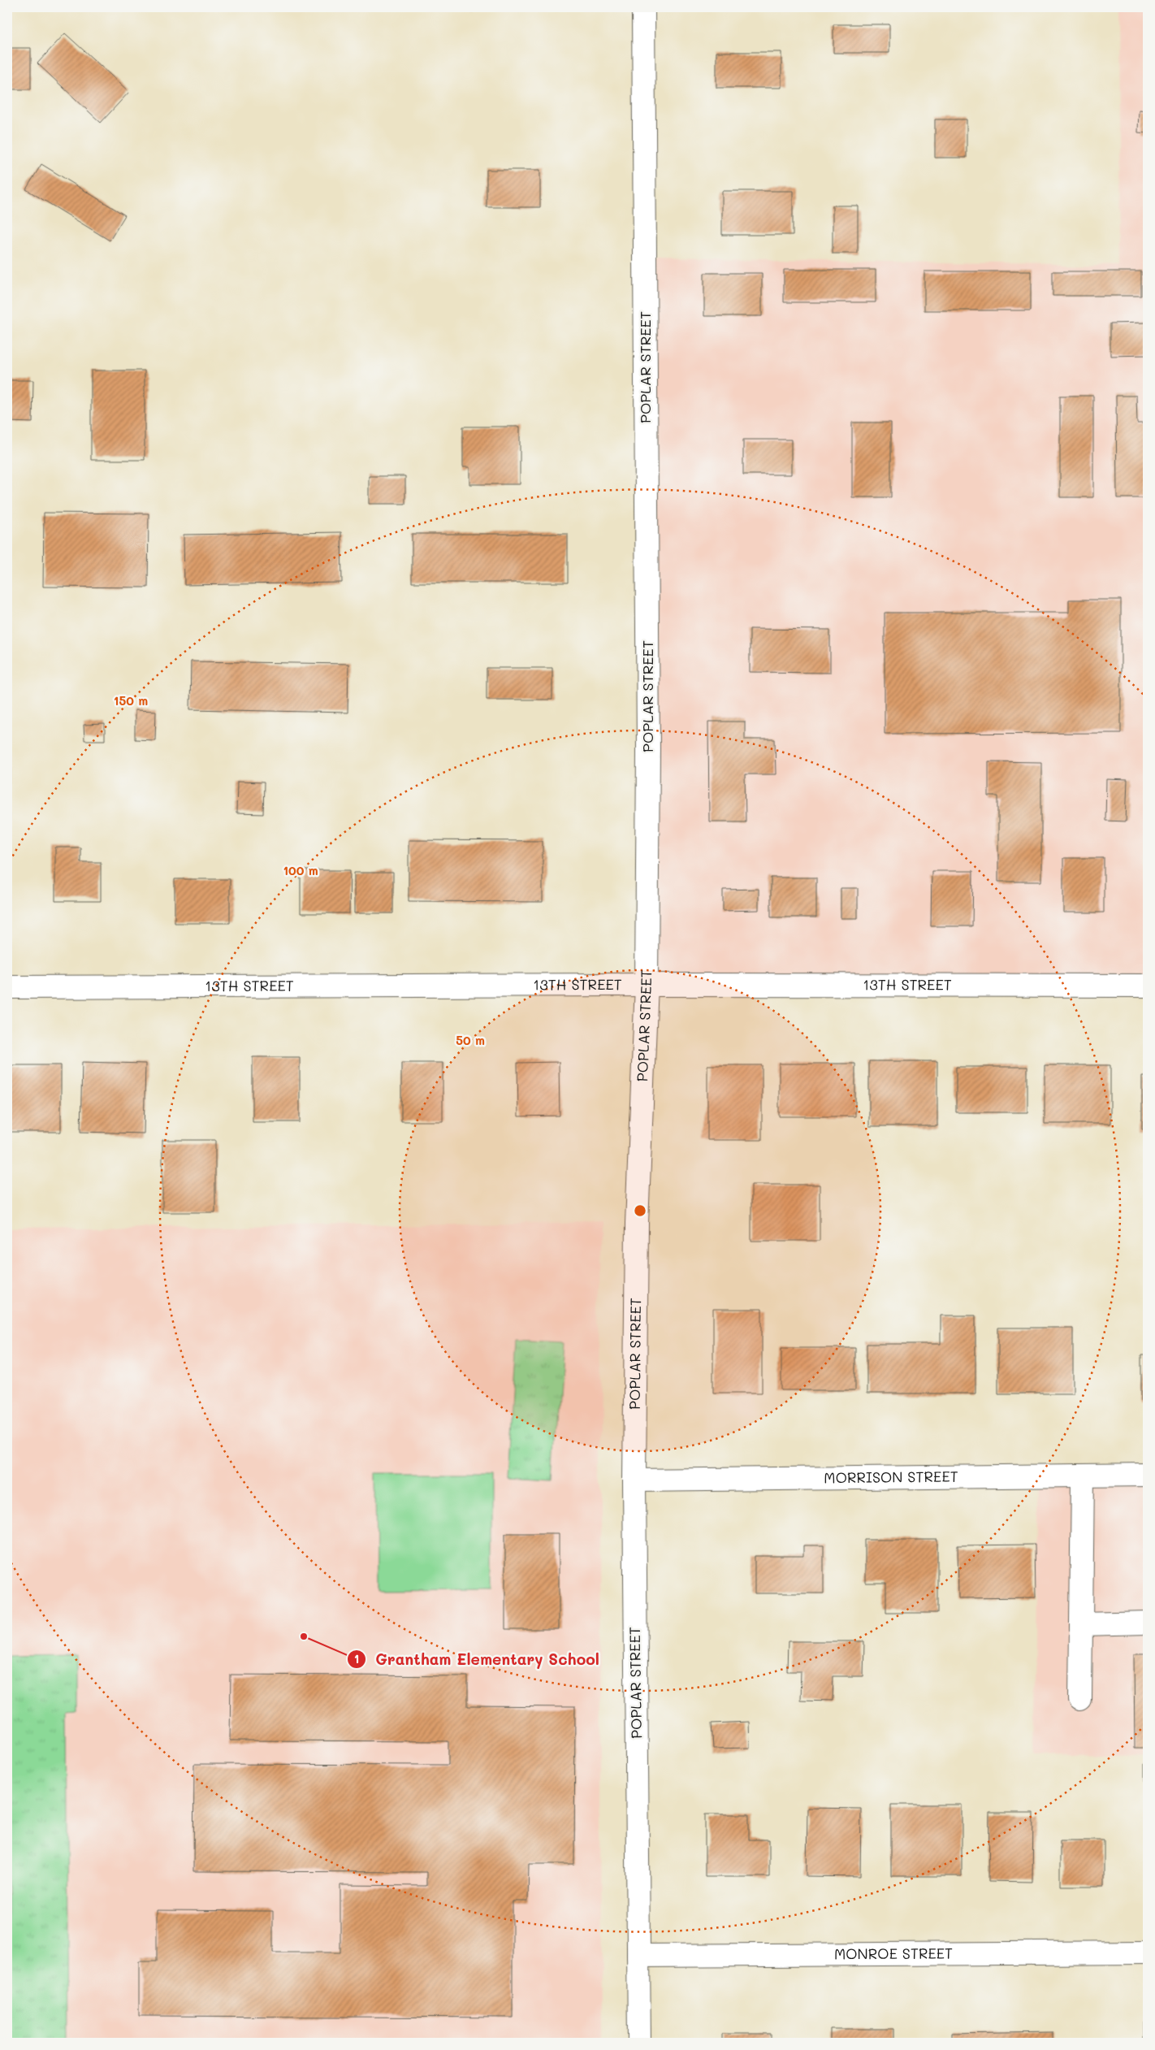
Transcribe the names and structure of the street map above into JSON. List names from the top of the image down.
{
  "streets": {
    "street": [
      "POPLAR STREET",
      "13TH STREET",
      "MORRISON STREET",
      "MONROE STREET"
    ]
  },
  "crossings": [
    ["POPLAR STREET", "13TH STREET"],
    ["POPLAR STREET", "MORRISON STREET"],
    ["POPLAR STREET", "MONROE STREET"]
  ],
  "places": ["Grantham Elementary School"],
  "rings": ["150 m", "100 m", "50 m"]
}
